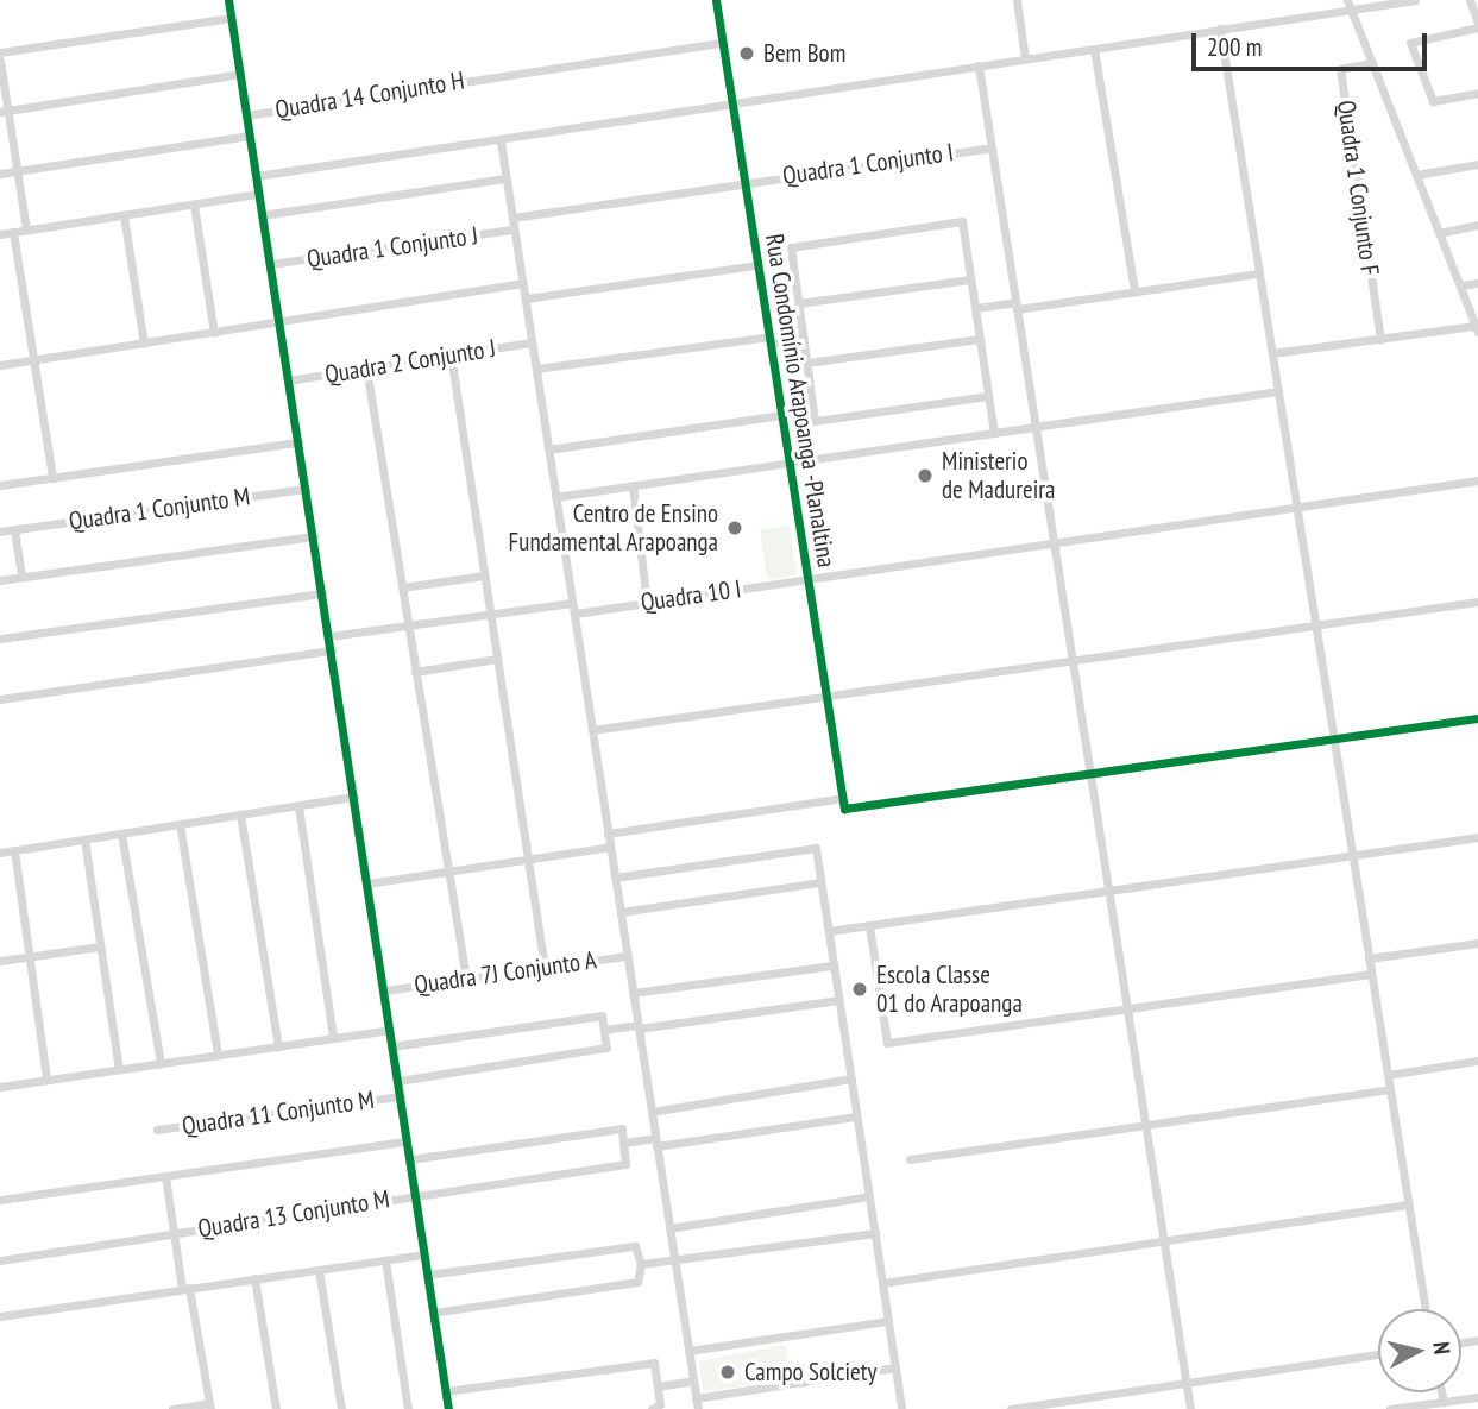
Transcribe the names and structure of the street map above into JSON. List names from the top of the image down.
{
  "streets": {
    "street": [
      "Quadra 14 Conjunto H",
      "Quadra 1 Conjunto I",
      "Quadra 1 Conjunto F",
      "Quadra 1 Conjunto J",
      "Quadra 2 Conjunto J",
      "Rua Condomínio Arapoanga -Planaltina",
      "Quadra 1 Conjunto M",
      "Quadra 10 I",
      "Quadra 7J Conjunto A",
      "Quadra 11 Conjunto M",
      "Quadra 13 Conjunto M"
    ]
  },
  "crossings": [
    ["Quadra 14 Conjunto H", "Rua Condomínio Arapoanga -Planaltina"],
    ["Quadra 1 Conjunto I", "Rua Condomínio Arapoanga -Planaltina"],
    ["Rua Condomínio Arapoanga -Planaltina", "Quadra 10 I"]
  ],
  "places": [
    "Bem Bom",
    "Ministerio de Madureira",
    "Centro de Ensino Fundamental Arapoanga",
    "Escola Classe 01 do Arapoanga",
    "Campo Solciety"
  ],
  "scale_bar": "200 m",
  "north": "right"
}
